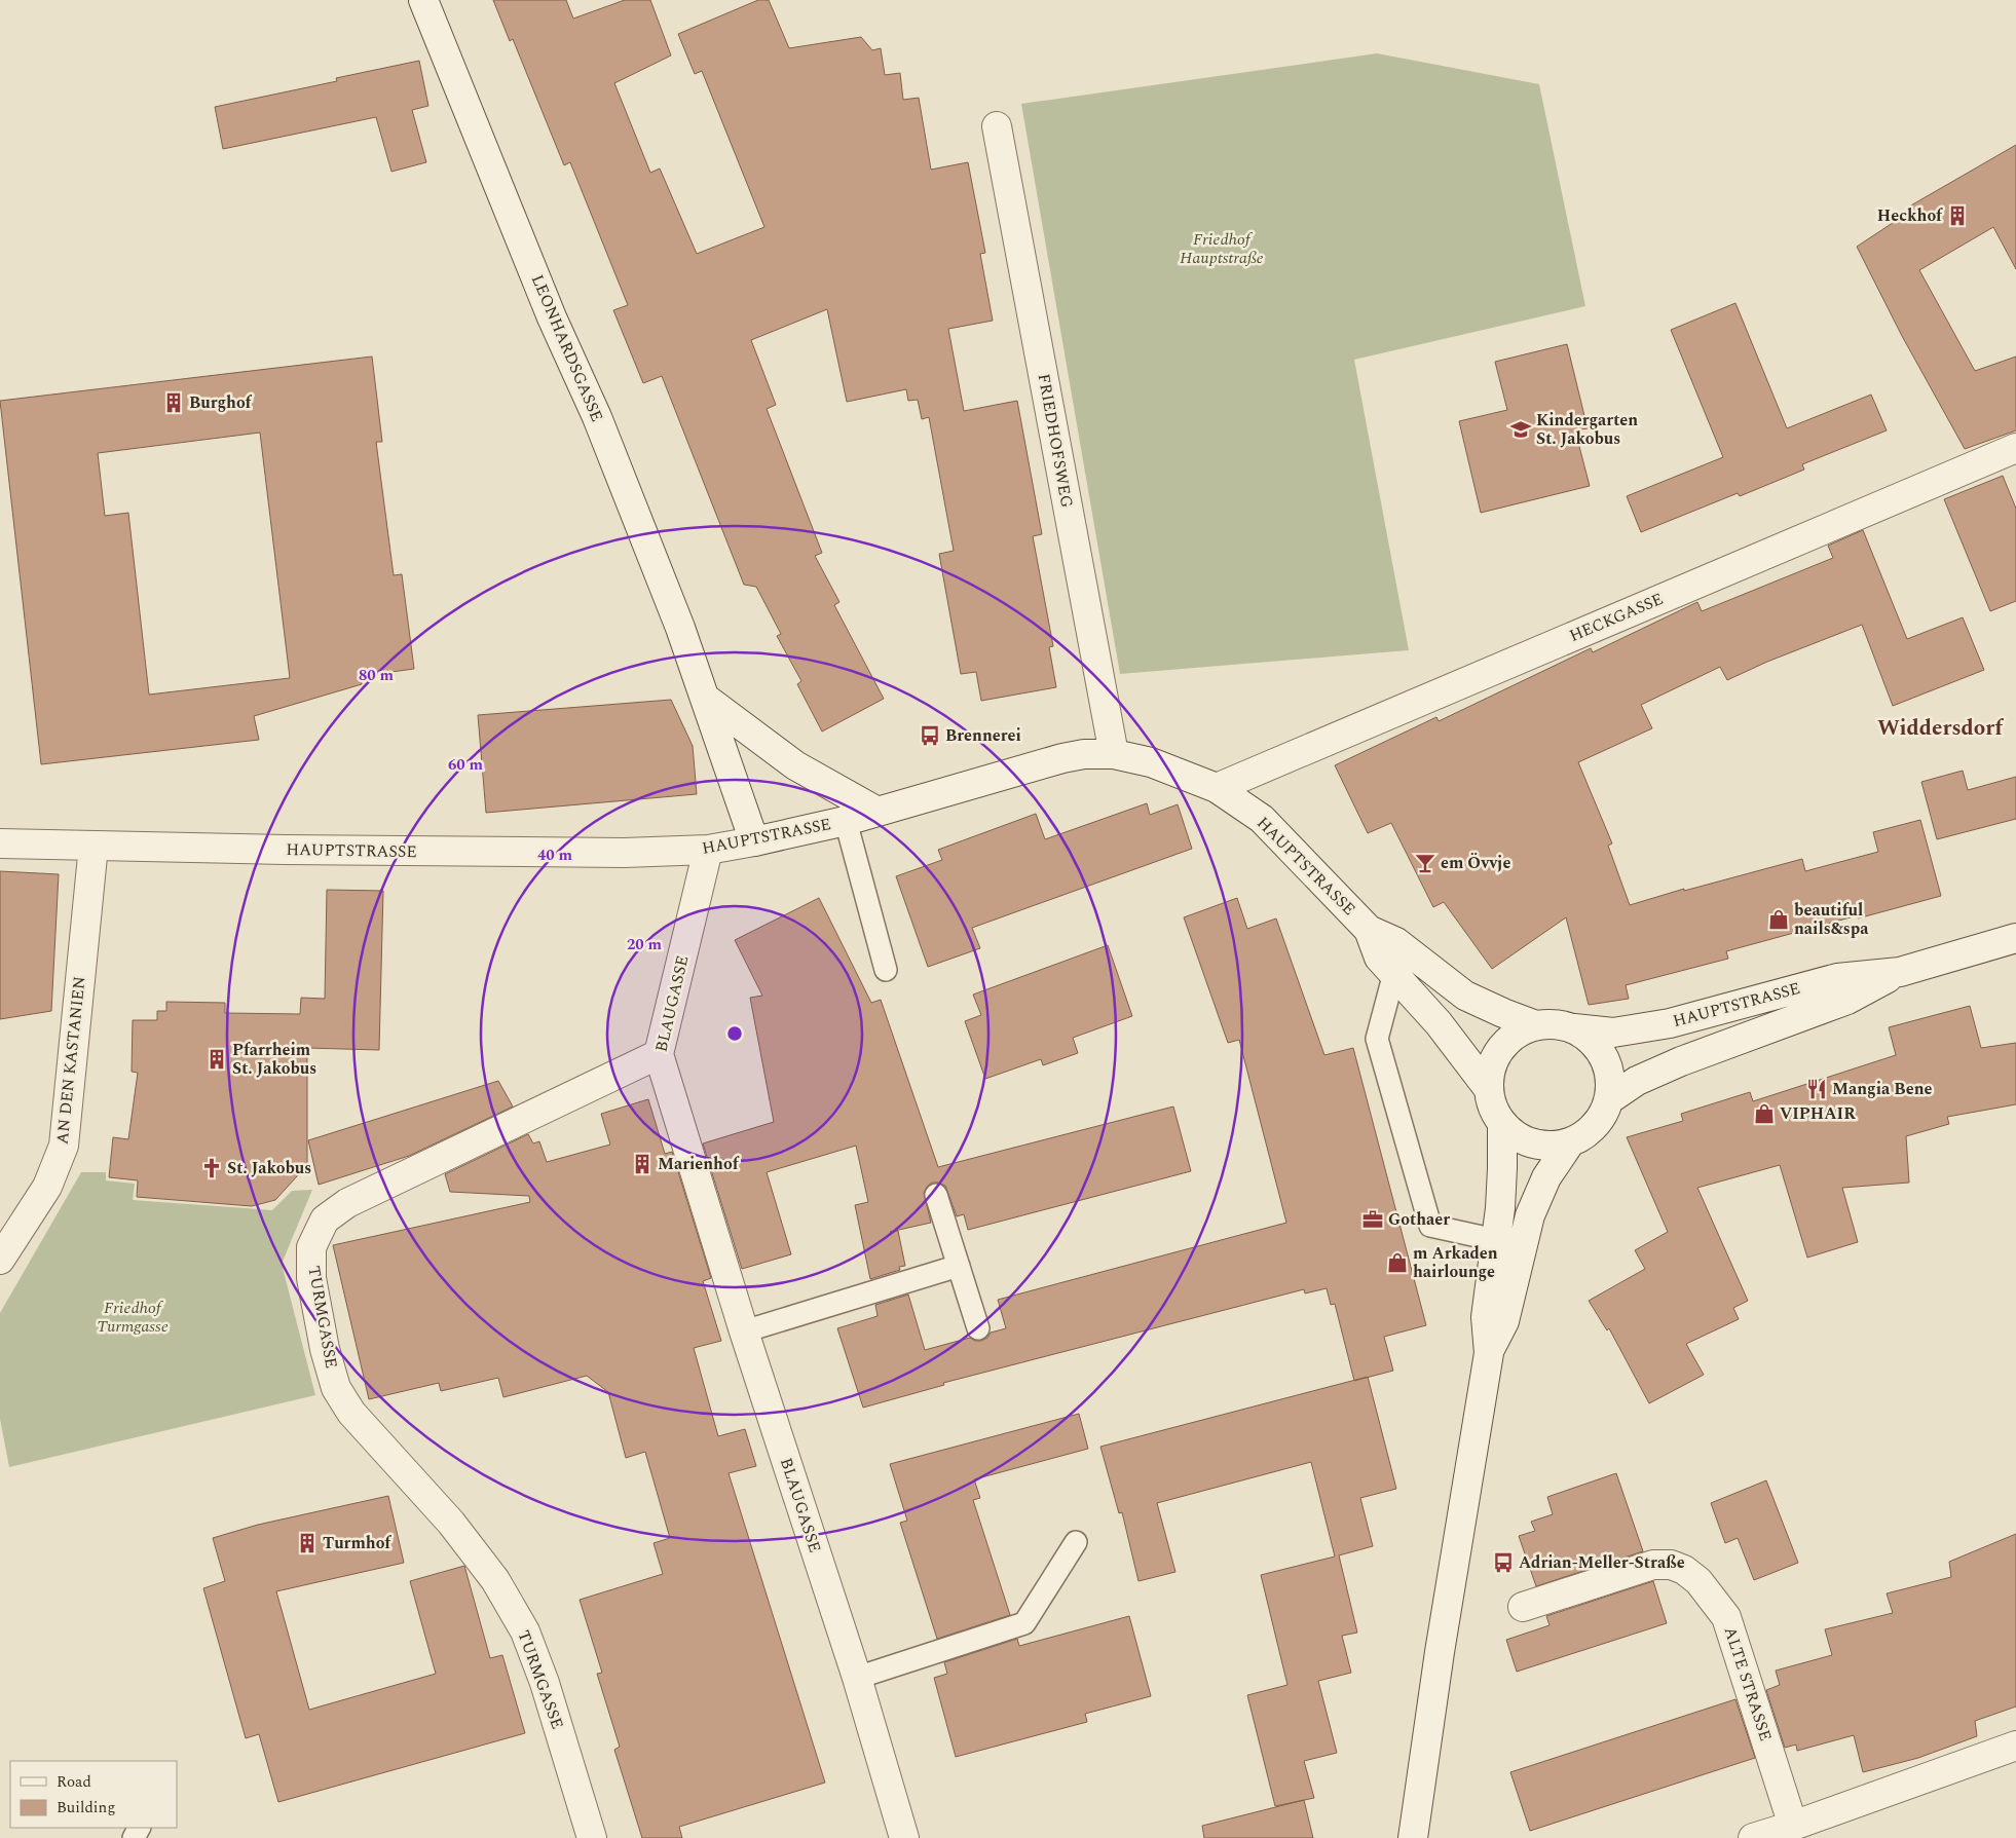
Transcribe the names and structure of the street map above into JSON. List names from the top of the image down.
{
  "streets": {
    "street": [
      "LEONHARDSGASSE",
      "FRIEDHOFSWEG",
      "HECKGASSE",
      "HAUPTSTRASSE",
      "BLAUGASSE",
      "AN DEN KASTANIEN",
      "TURMGASSE",
      "ALTE STRASSE"
    ]
  },
  "crossings": [
    ["LEONHARDSGASSE", "HAUPTSTRASSE"],
    ["FRIEDHOFSWEG", "HAUPTSTRASSE"],
    ["HECKGASSE", "HAUPTSTRASSE"],
    ["HAUPTSTRASSE", "BLAUGASSE"],
    ["HAUPTSTRASSE", "AN DEN KASTANIEN"],
    ["BLAUGASSE", "TURMGASSE"]
  ],
  "districts": ["Widdersdorf"],
  "parks": ["Friedhof Hauptstraße", "Friedhof Turmgasse"],
  "places": {
    "building": [
      "Heckhof",
      "Burghof",
      "Pfarrheim St. Jakobus",
      "Marienhof",
      "Turmhof"
    ],
    "school or university": ["Kindergarten St. Jakobus"],
    "bus stop": ["Brennerei", "Adrian-Meller-Straße"],
    "bar": ["em Övvje"],
    "shop": ["beautiful nails&spa", "VIPHAIR", "m Arkaden hairlounge"],
    "restaurant": ["Mangia Bene"],
    "church": ["St. Jakobus"],
    "office": ["Gothaer"]
  },
  "legend": ["Road", "Building"],
  "rings": [
    "80 m",
    "60 m",
    "40 m",
    "20 m"
  ]
}
